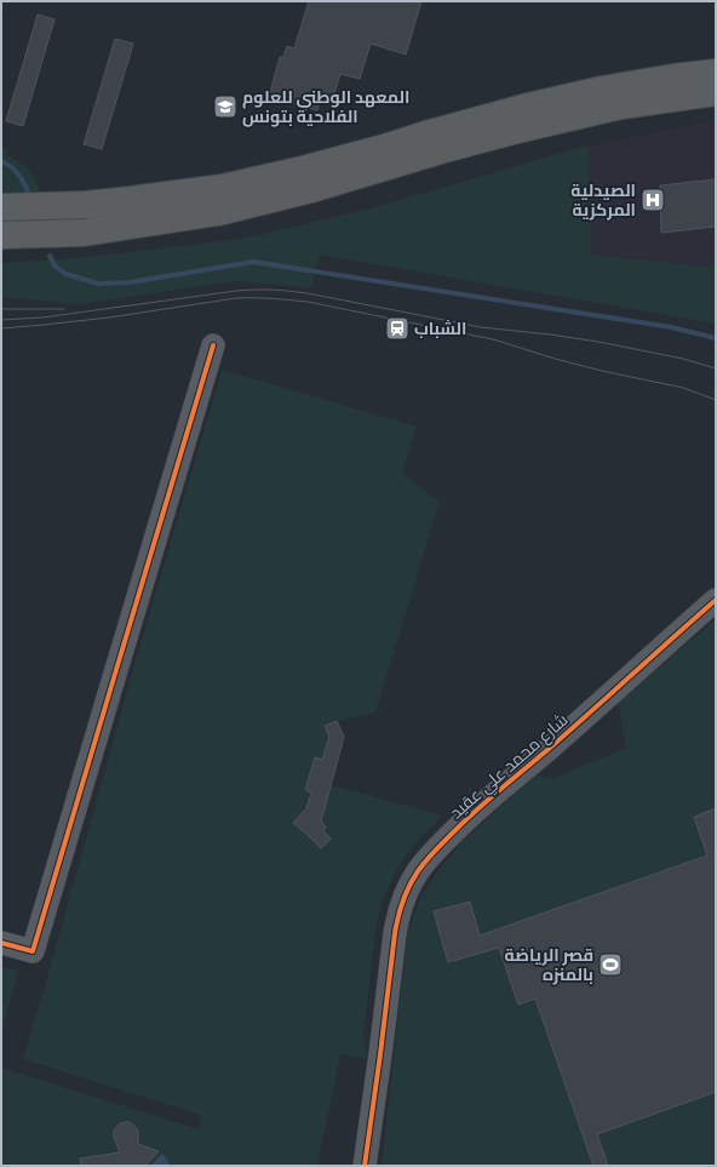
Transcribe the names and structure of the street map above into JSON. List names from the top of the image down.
{
  "streets": {
    "street": ["شارع محمد علي عقيد"]
  },
  "places": {
    "school or university": ["المعهد الوطني للعلوم الفلاحية بتونس"],
    "hospital": ["الصيدلية المركزية"],
    "station": ["الشباب"],
    "sports": ["قصر الرياضة بالمنزه"]
  }
}
